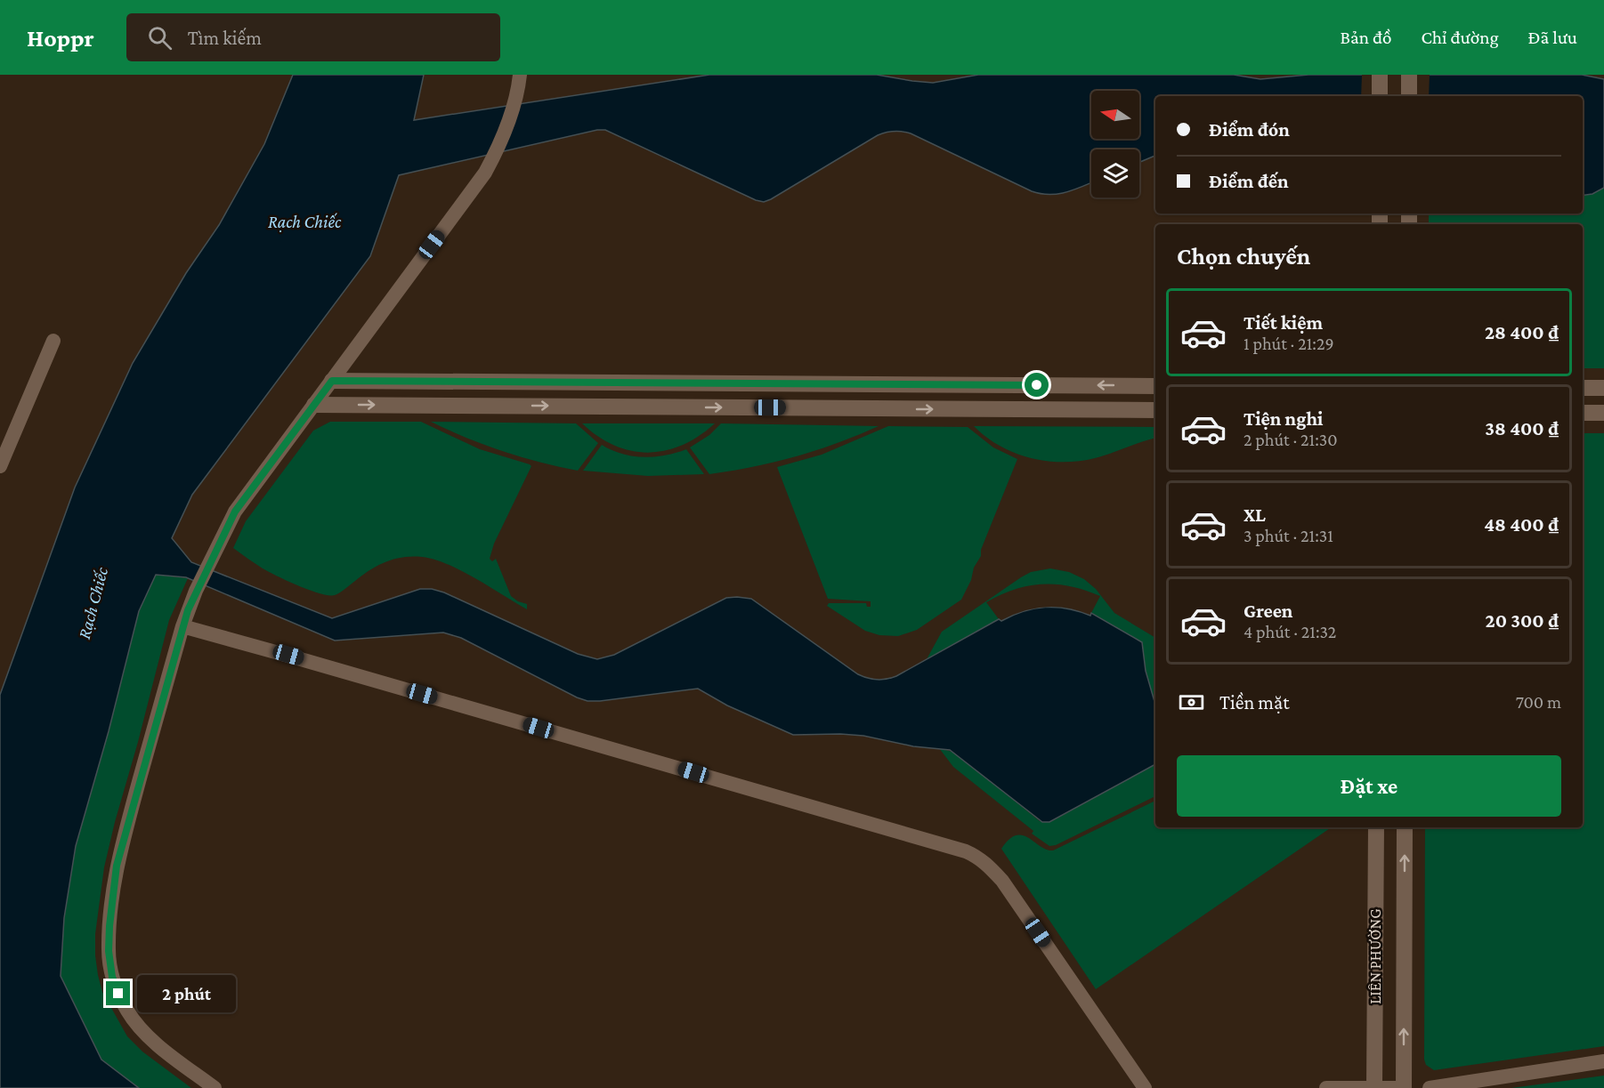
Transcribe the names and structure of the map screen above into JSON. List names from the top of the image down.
{
  "streets": {
    "street": ["LIÊN PHƯỜNG"]
  },
  "water": ["Rạch Chiếc"],
  "north": "left",
  "page": {
    "header": "Hoppr",
    "search": "Tìm kiếm",
    "nav": ["Bản đồ", "Chỉ đường", "Đã lưu"],
    "banner": ["Điểm đón", "Điểm đến"],
    "heading": "Chọn chuyến",
    "list": [
      {
        "name": "Tiết kiệm",
        "note": "1 phút · 21:29",
        "value": "28 400 ₫"
      },
      {
        "name": "Tiện nghi",
        "note": "2 phút · 21:30",
        "value": "38 400 ₫"
      },
      {
        "name": "XL",
        "note": "3 phút · 21:31",
        "value": "48 400 ₫"
      },
      {
        "name": "Green",
        "note": "4 phút · 21:32",
        "value": "20 300 ₫"
      }
    ],
    "pay": ["Tiền mặt", "700 m"],
    "buttons": "Đặt xe",
    "bubble": "2 phút"
  }
}
